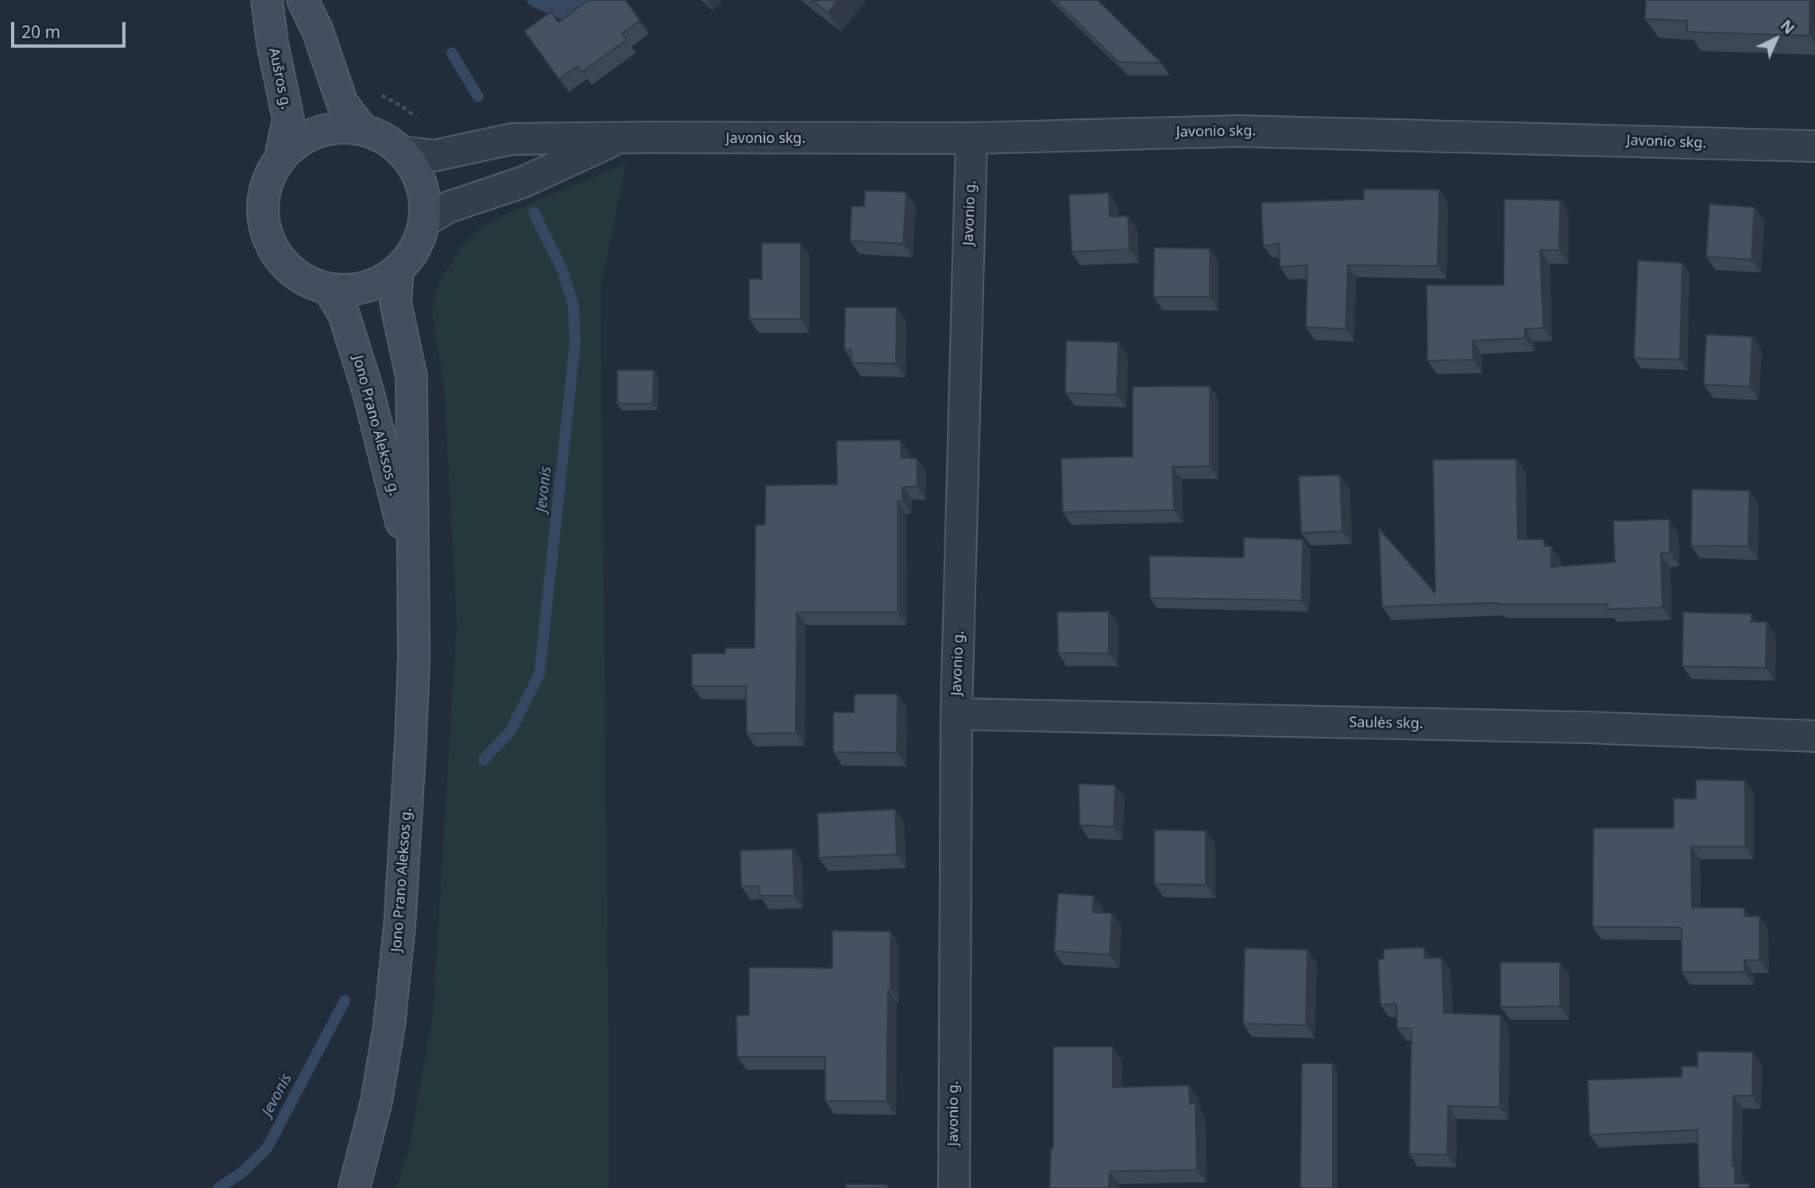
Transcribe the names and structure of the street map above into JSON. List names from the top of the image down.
{
  "streets": {
    "street": [
      "Aušros g.",
      "Javonio skg.",
      "Javonio g.",
      "Jono Prano Aleksos g.",
      "Saulės skg."
    ]
  },
  "crossings": [
    ["Aušros g.", "Javonio skg."],
    ["Aušros g.", "Jono Prano Aleksos g."],
    ["Javonio skg.", "Javonio g."],
    ["Javonio skg.", "Jono Prano Aleksos g."],
    ["Javonio g.", "Saulės skg."]
  ],
  "water": ["Jevonis"],
  "scale_bar": "20 m",
  "north": "top right"
}
